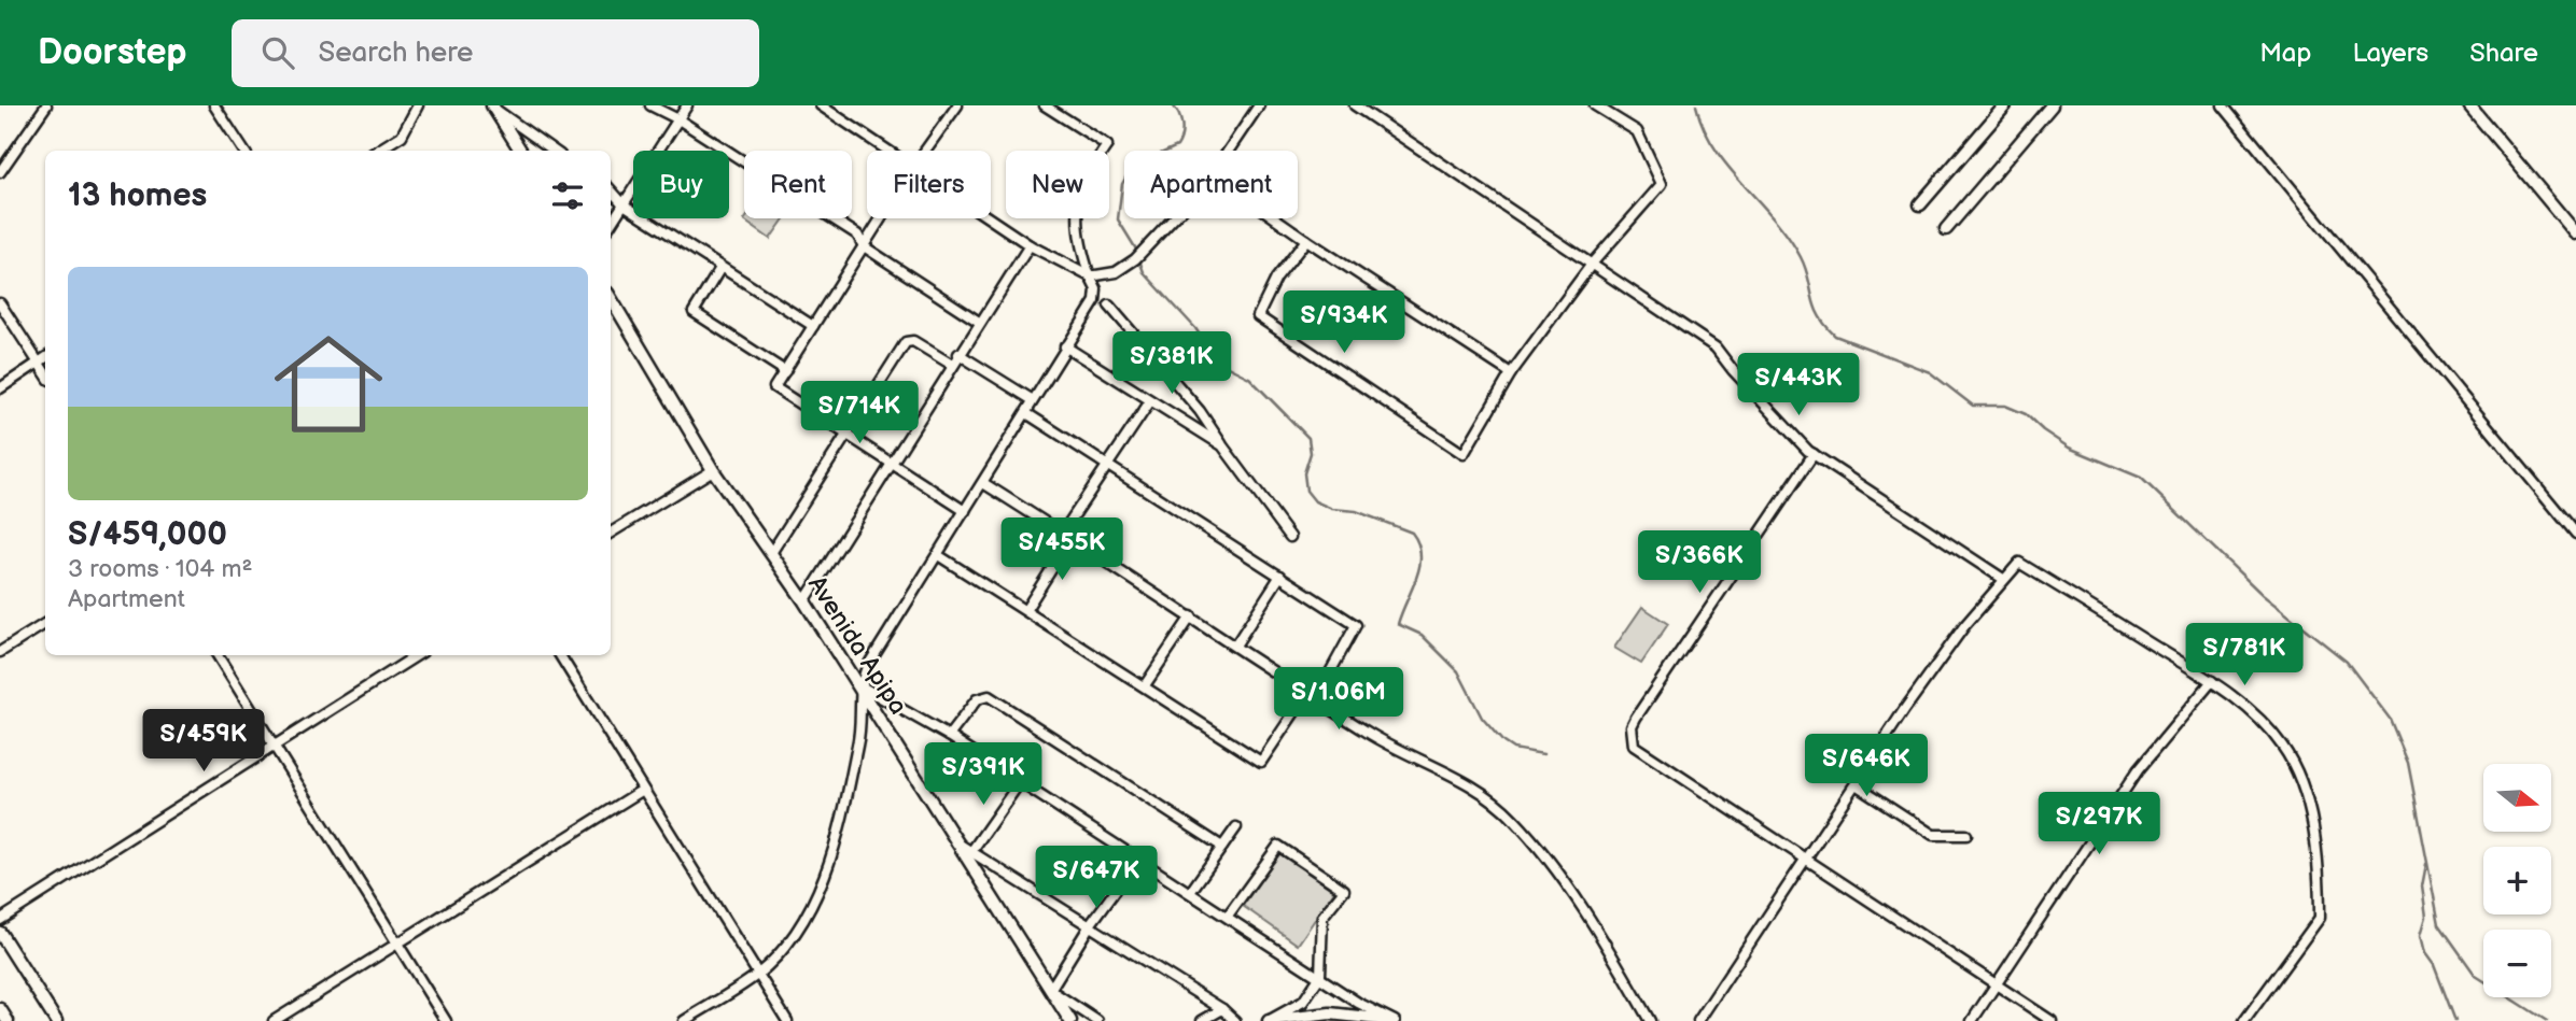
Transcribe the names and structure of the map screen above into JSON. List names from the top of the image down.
{
  "streets": {
    "street": ["Avenida Apipa"]
  },
  "north": "right",
  "page": {
    "header": "Doorstep",
    "search": "Search here",
    "nav": ["Map", "Layers", "Share"],
    "chip": [
      "Buy",
      "Rent",
      "Filters",
      "New",
      "Apartment"
    ],
    "heading": "13 homes",
    "list": [
      {
        "name": "S/459,000",
        "note": "3 rooms · 104 m² · Apartment"
      }
    ],
    "price": [
      "S/934K",
      "S/381K",
      "S/443K",
      "S/714K",
      "S/455K",
      "S/366K",
      "S/781K",
      "S/1.06M",
      "S/459K",
      "S/646K",
      "S/391K",
      "S/297K",
      "S/647K"
    ],
    "map_buttons": ["+", "−"]
  }
}
